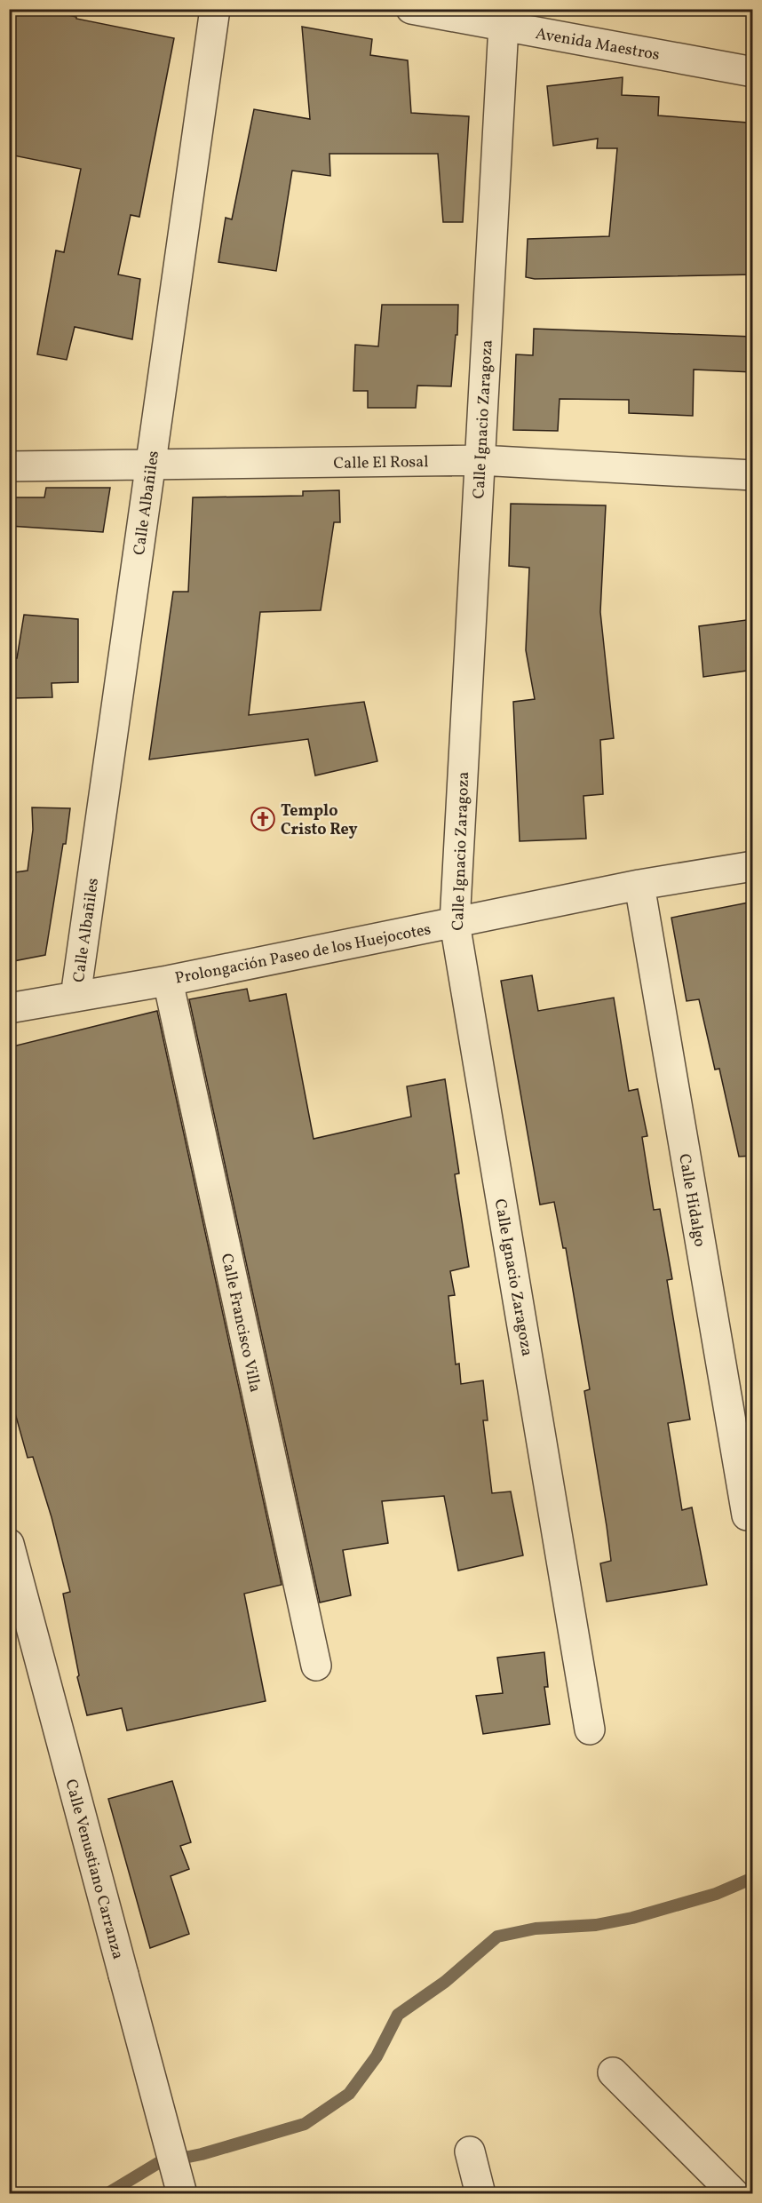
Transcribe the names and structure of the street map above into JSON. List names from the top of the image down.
{
  "streets": {
    "street": [
      "Avenida Maestros",
      "Calle Ignacio Zaragoza",
      "Calle El Rosal",
      "Calle Albañiles",
      "Prolongación Paseo de los Huejocotes",
      "Calle Hidalgo",
      "Calle Francisco Villa",
      "Calle Venustiano Carranza"
    ]
  },
  "crossings": [
    ["Avenida Maestros", "Calle Ignacio Zaragoza"],
    ["Calle Ignacio Zaragoza", "Calle El Rosal"],
    ["Calle Ignacio Zaragoza", "Prolongación Paseo de los Huejocotes"],
    ["Calle El Rosal", "Calle Albañiles"],
    ["Calle Albañiles", "Prolongación Paseo de los Huejocotes"],
    ["Prolongación Paseo de los Huejocotes", "Calle Hidalgo"],
    ["Prolongación Paseo de los Huejocotes", "Calle Francisco Villa"]
  ],
  "places": {
    "church": ["Templo Cristo Rey"]
  }
}
